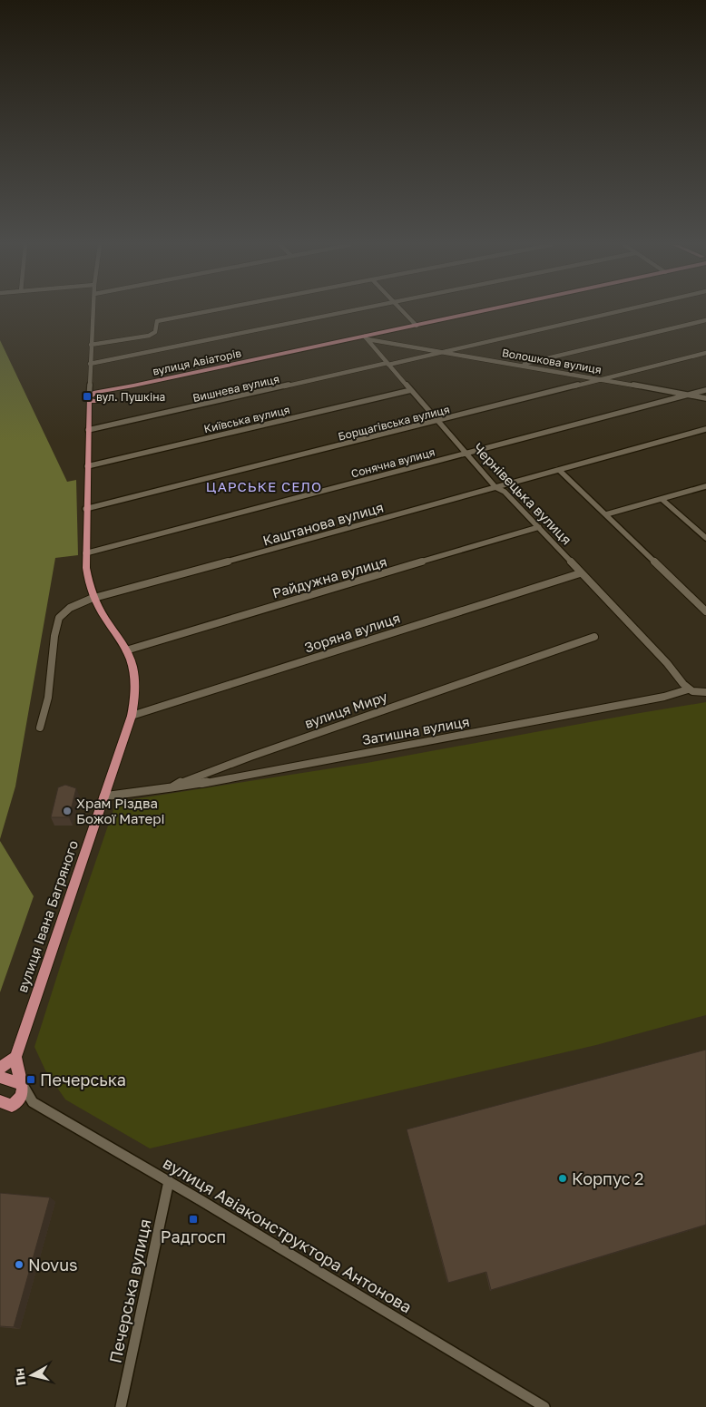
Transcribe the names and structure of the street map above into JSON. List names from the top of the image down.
{
  "streets": {
    "main road": ["вулиця Авіаторів", "вулиця Івана Багряного"],
    "street": [
      "Волошкова вулиця",
      "Вишнева вулиця",
      "Київська вулиця",
      "Борщагівська вулиця",
      "Сонячна вулиця",
      "Чернівецька вулиця",
      "Каштанова вулиця",
      "Райдужна вулиця",
      "Зоряна вулиця",
      "вулиця Миру",
      "Затишна вулиця",
      "вулиця Авіаконструктора Антонова",
      "Печерська вулиця"
    ]
  },
  "crossings": [
    ["Волошкова вулиця", "вулиця Авіаторів"],
    ["Волошкова вулиця", "Вишнева вулиця"],
    ["Волошкова вулиця", "Борщагівська вулиця"],
    ["Волошкова вулиця", "Сонячна вулиця"],
    ["Волошкова вулиця", "Чернівецька вулиця"],
    ["вулиця Авіаторів", "Чернівецька вулиця"],
    ["вулиця Авіаторів", "вулиця Івана Багряного"],
    ["Вишнева вулиця", "Чернівецька вулиця"],
    ["Вишнева вулиця", "вулиця Івана Багряного"],
    ["Київська вулиця", "Чернівецька вулиця"],
    ["Київська вулиця", "вулиця Івана Багряного"],
    ["Борщагівська вулиця", "Чернівецька вулиця"],
    ["Борщагівська вулиця", "вулиця Івана Багряного"],
    ["Сонячна вулиця", "Чернівецька вулиця"],
    ["Сонячна вулиця", "вулиця Івана Багряного"],
    ["Чернівецька вулиця", "Каштанова вулиця"],
    ["Чернівецька вулиця", "Райдужна вулиця"],
    ["Чернівецька вулиця", "Зоряна вулиця"],
    ["Чернівецька вулиця", "Затишна вулиця"],
    ["Каштанова вулиця", "вулиця Івана Багряного"],
    ["Райдужна вулиця", "вулиця Івана Багряного"],
    ["Зоряна вулиця", "вулиця Івана Багряного"],
    ["вулиця Миру", "Затишна вулиця"],
    ["вулиця Миру", "вулиця Івана Багряного"],
    ["вулиця Івана Багряного", "вулиця Авіаконструктора Антонова"],
    ["вулиця Авіаконструктора Антонова", "Печерська вулиця"]
  ],
  "districts": ["ЦАРСЬКЕ СЕЛО"],
  "places": {
    "transit": ["вул. Пушкіна", "Печерська", "Радгосп"],
    "other": ["Храм Різдва Божої Матері", "Корпус 2", "Novus"]
  },
  "north": "left"
}
